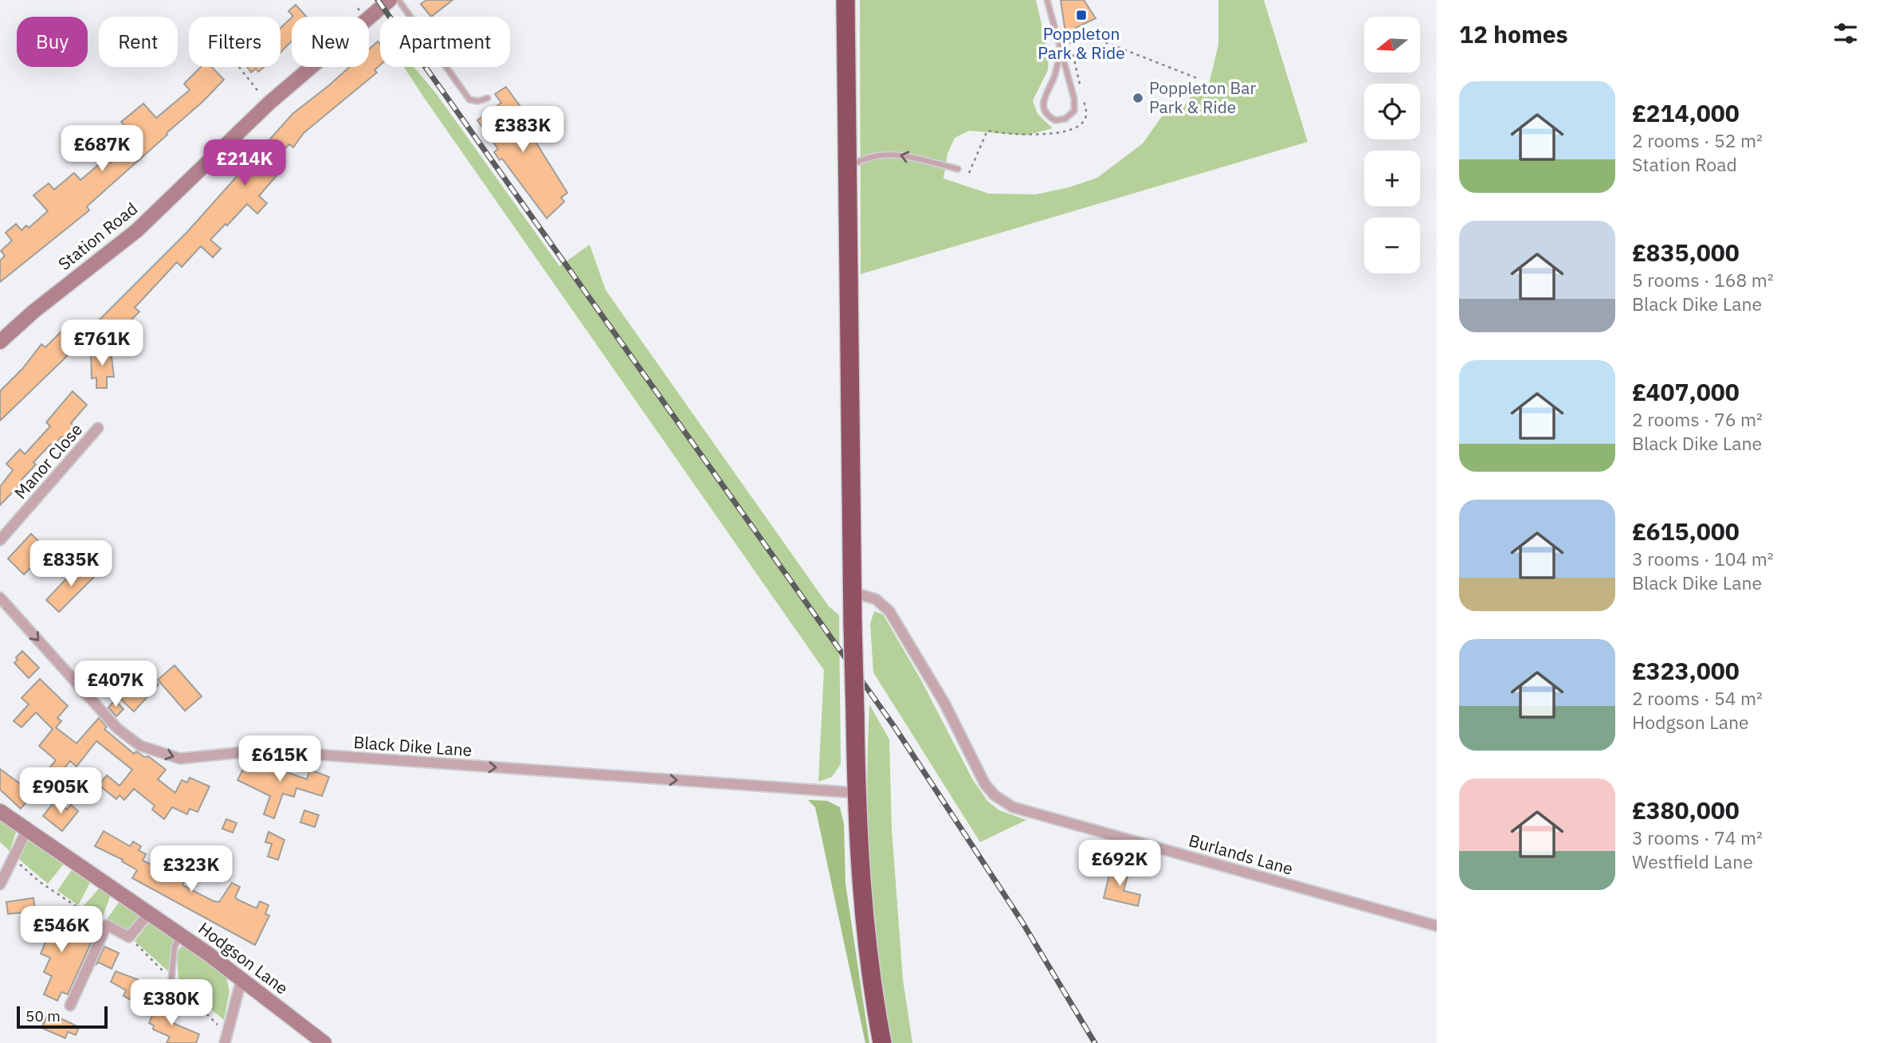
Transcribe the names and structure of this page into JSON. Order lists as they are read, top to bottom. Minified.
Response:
{"streets":{"street":["Station Road","Manor Close","Black Dike Lane","Burlands Lane","Hodgson Lane"]},"one_way":["Black Dike Lane"],"places":{"transit":["Poppleton Park & Ride"],"other":["Poppleton Bar Park & Ride"]},"scale_bar":"50 m","north":"left","page":{"heading":"12 homes","map_buttons":["+","−"],"chip":["Buy","Rent","Filters","New","Apartment"],"list":[{"name":"£214,000","note":"2 rooms · 52 m² · Station Road"},{"name":"£835,000","note":"5 rooms · 168 m² · Black Dike Lane"},{"name":"£407,000","note":"2 rooms · 76 m² · Black Dike Lane"},{"name":"£615,000","note":"3 rooms · 104 m² · Black Dike Lane"},{"name":"£323,000","note":"2 rooms · 54 m² · Hodgson Lane"},{"name":"£380,000","note":"3 rooms · 74 m² · Westfield Lane"}],"price":["£383K","£687K","£214K","£761K","£835K","£407K","£615K","£905K","£692K","£323K","£546K","£380K"],"scale":"50 m"}}
